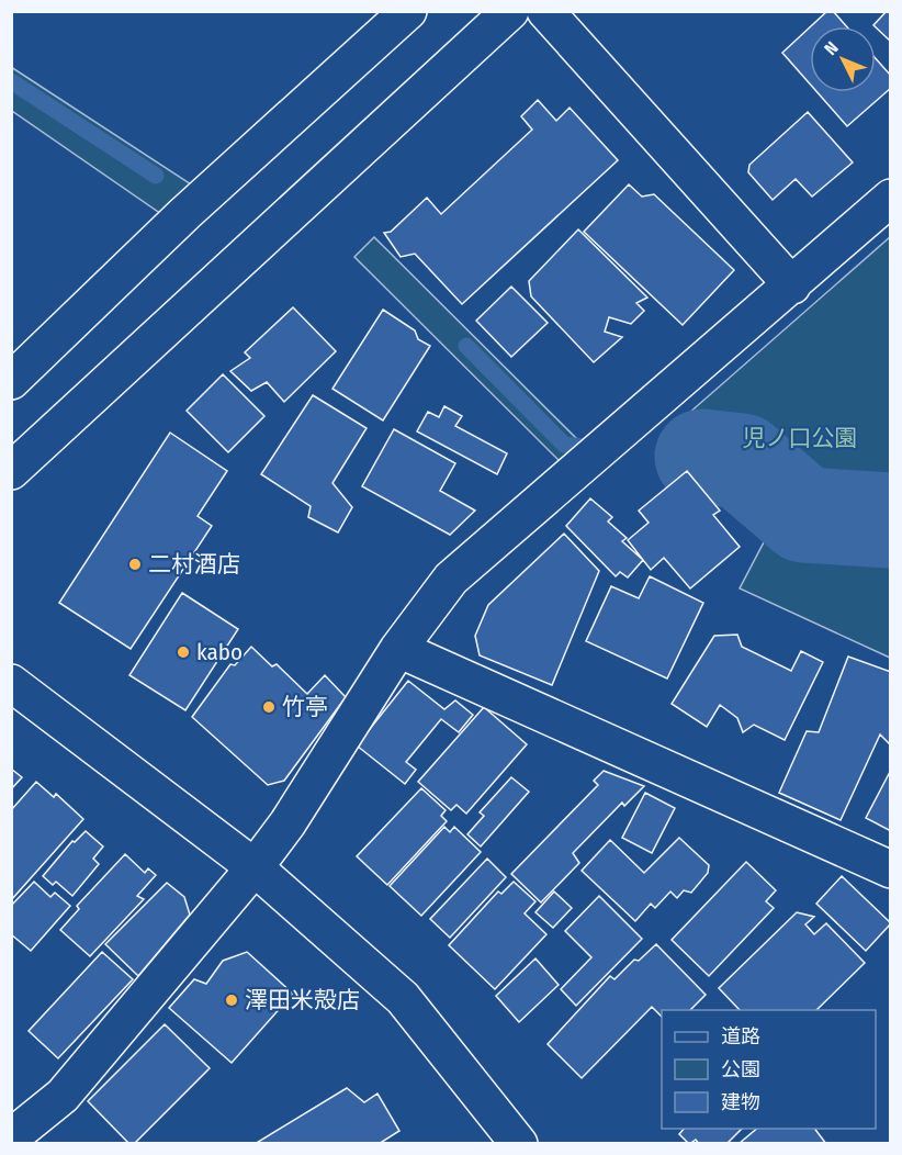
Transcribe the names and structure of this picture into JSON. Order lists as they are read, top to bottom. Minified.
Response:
{"parks":["児ノ口公園"],"places":["二村酒店","kabo","竹亭","澤田米殻店"],"legend":["道路","公園","建物"],"north":"top left"}
